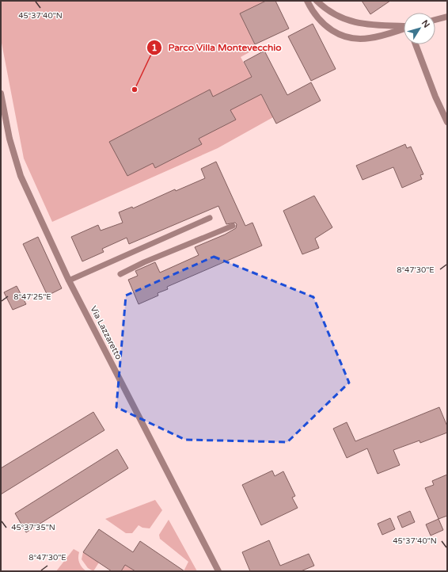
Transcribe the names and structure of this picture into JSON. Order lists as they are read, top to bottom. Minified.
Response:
{"streets":{"street":["Via Lazzaretto"]},"places":["Parco Villa Montevecchio"],"north":"top right","coordinates":["45°37'40\"N","8°47'30\"E","8°47'25\"E","45°37'35\"N"]}
